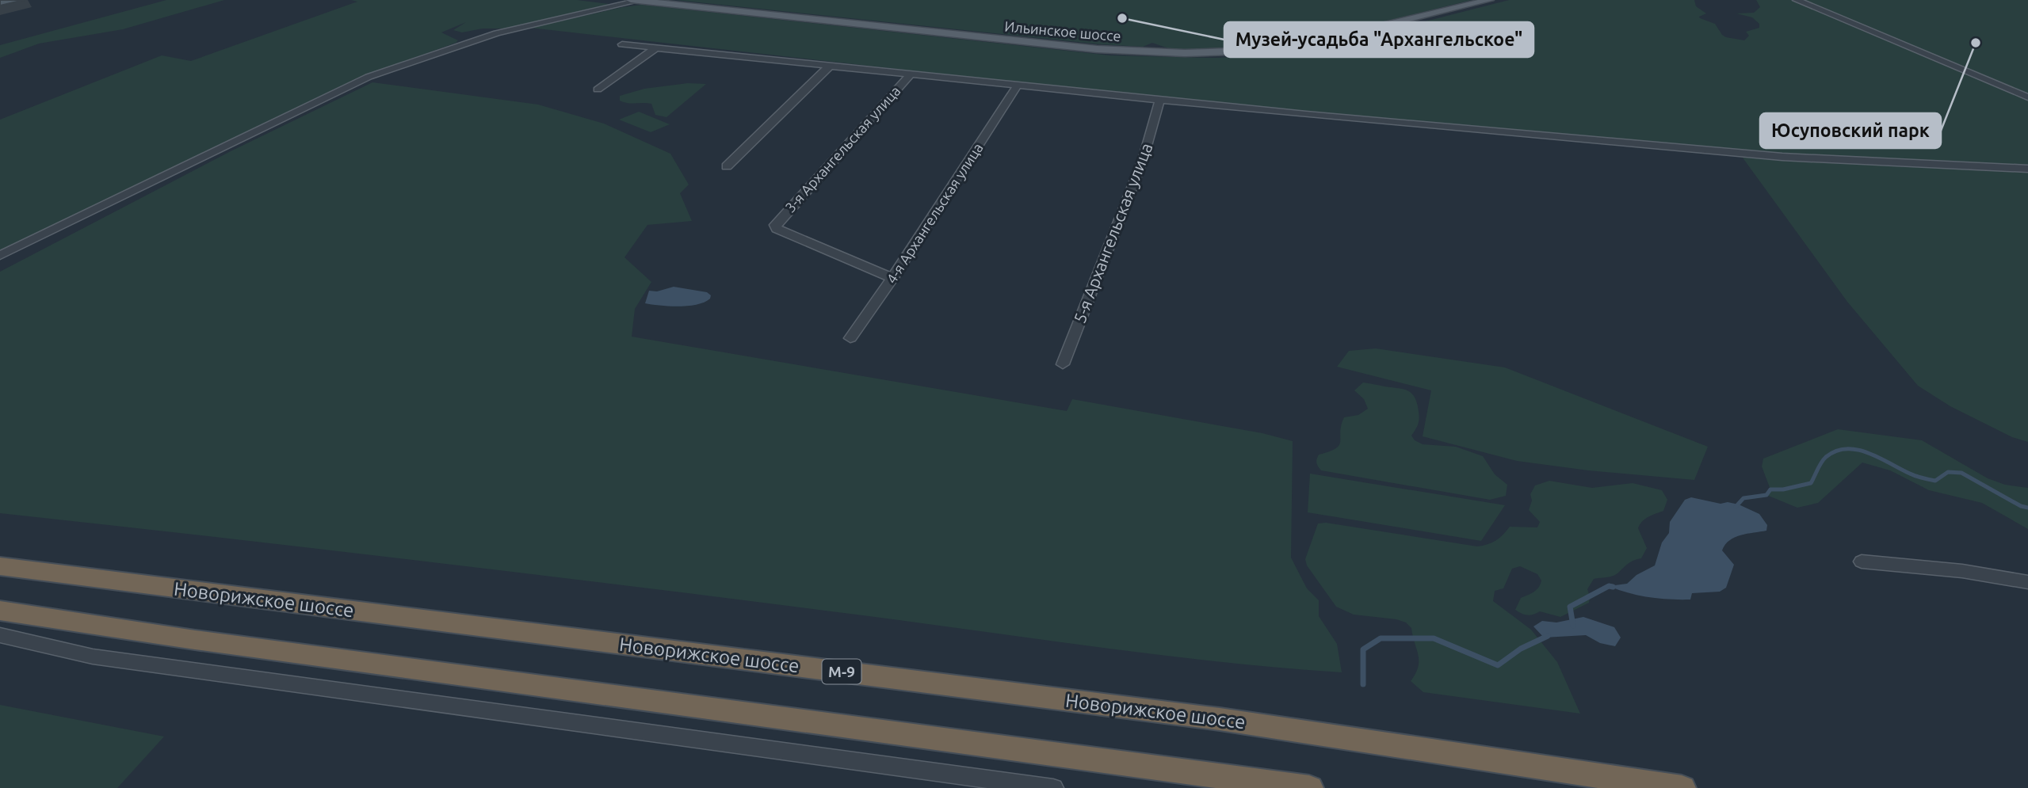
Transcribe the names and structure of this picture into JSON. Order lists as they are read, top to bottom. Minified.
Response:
{"streets":{"highway":["Новорижское шоссе","М-9"],"main road":["Ильинское шоссе"],"street":["3-я Архангельская улица","4-я Архангельская улица","5-я Архангельская улица"]},"crossings":[["3-я Архангельская улица","4-я Архангельская улица"]],"places":["Музей-усадьба \"Архангельское\"","Юсуповский парк"]}
